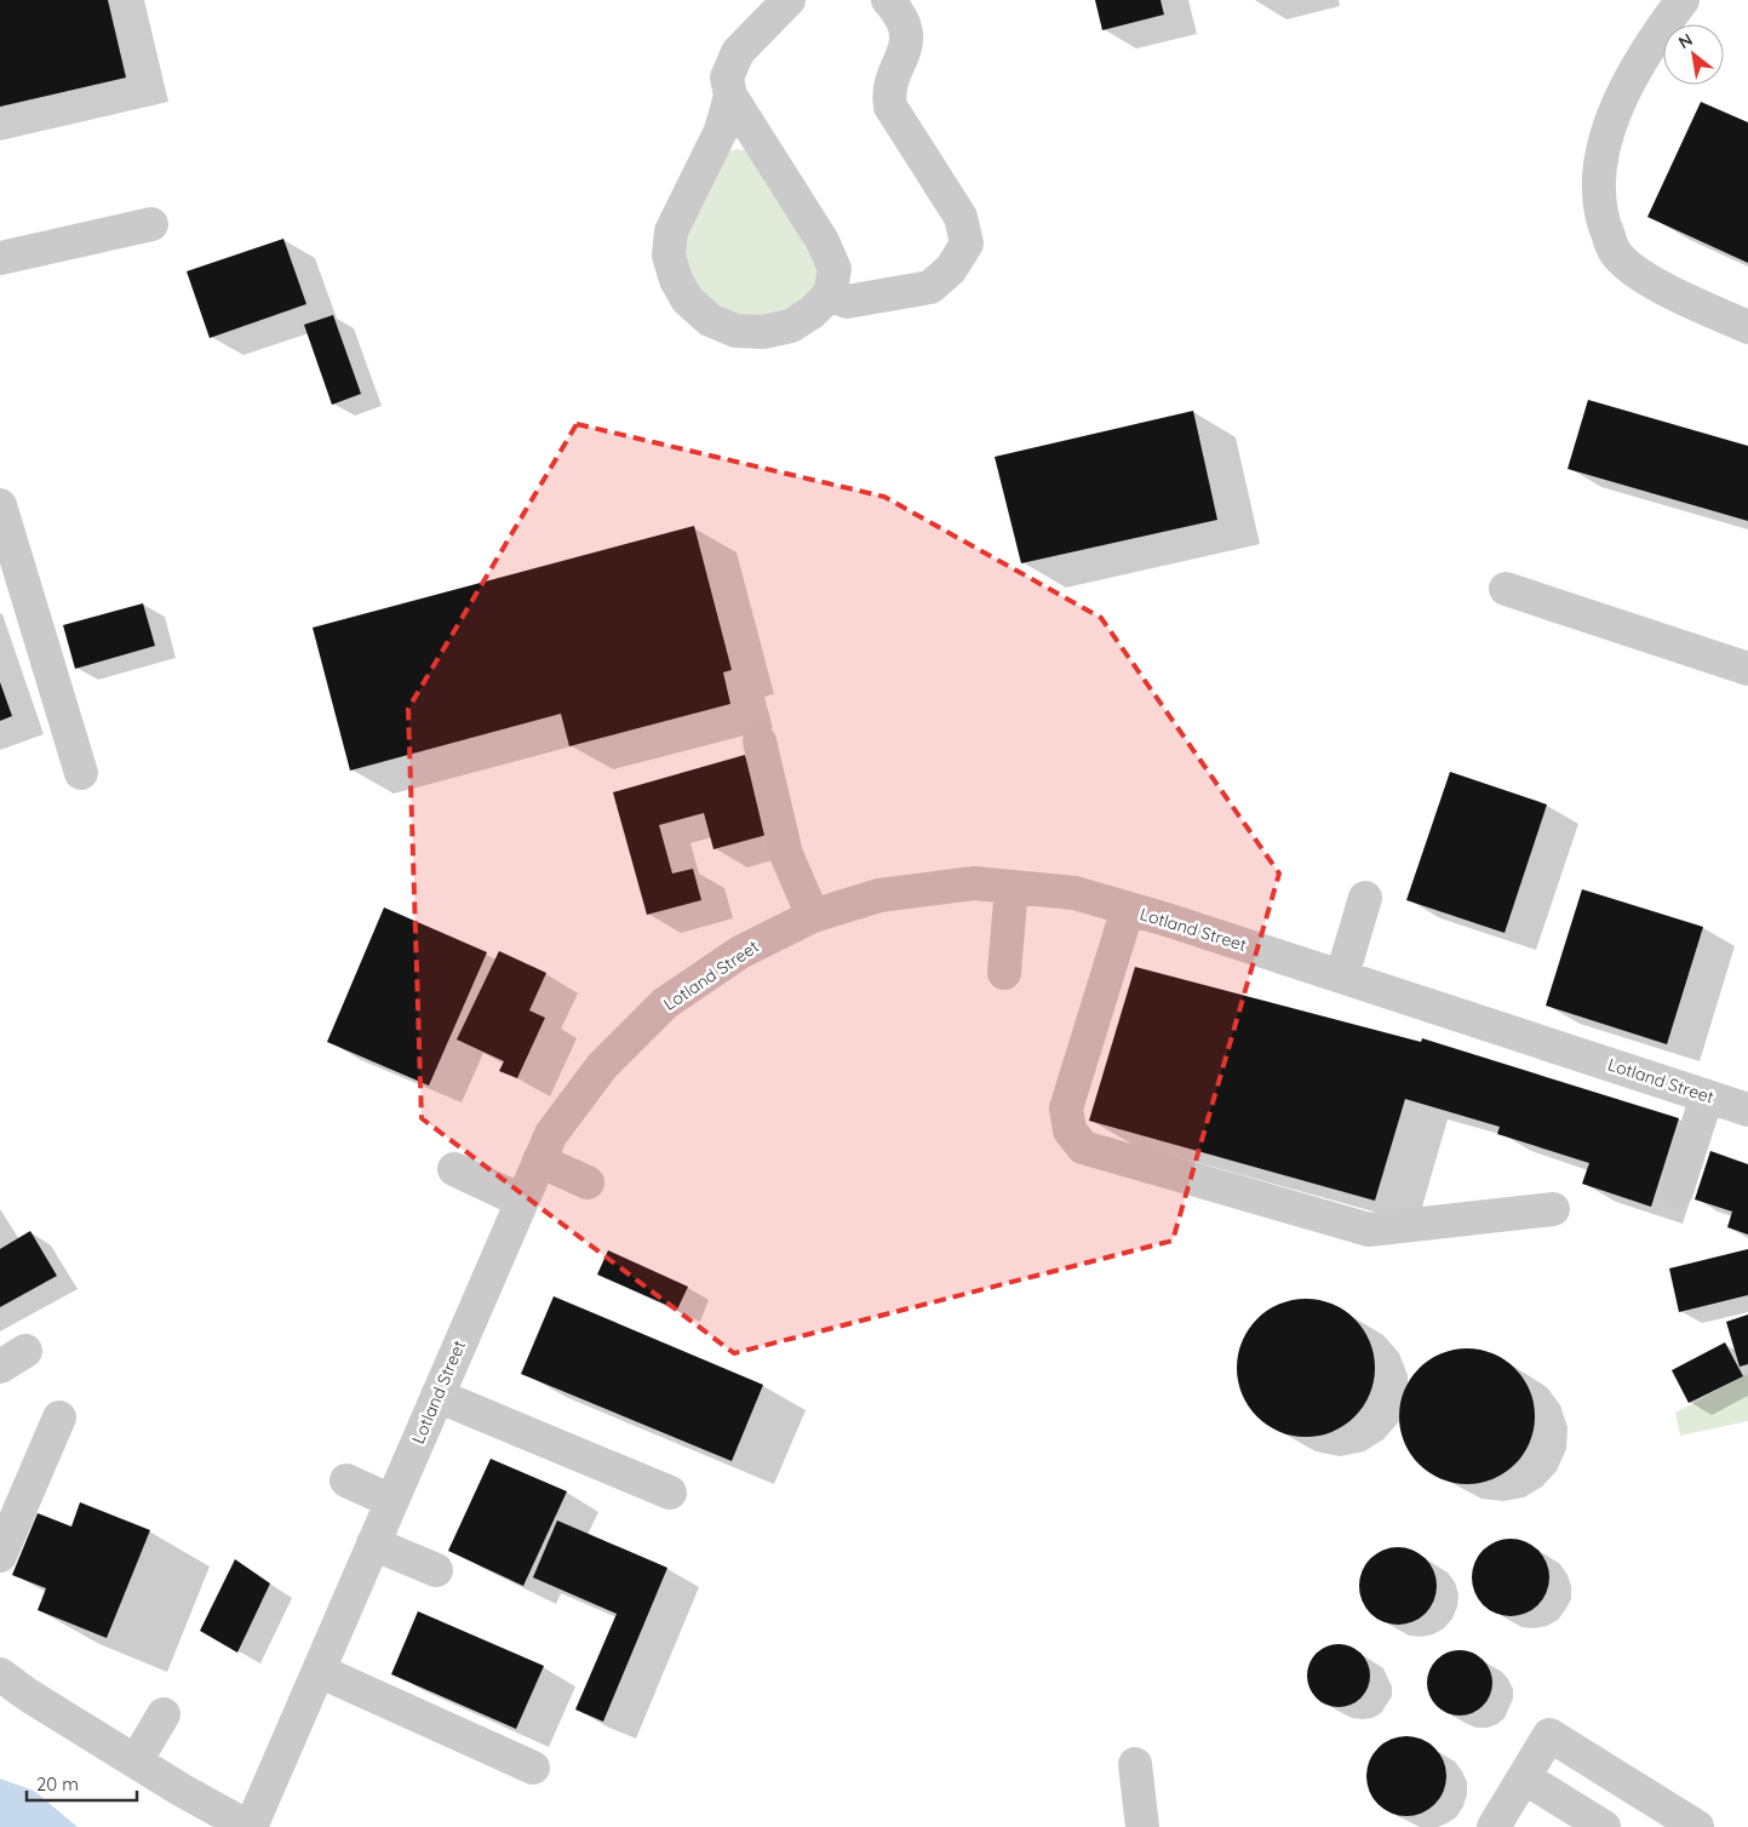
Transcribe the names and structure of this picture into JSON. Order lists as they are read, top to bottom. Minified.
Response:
{"streets":{"street":["Lotland Street"]},"scale_bar":"20 m","north":"top left"}
